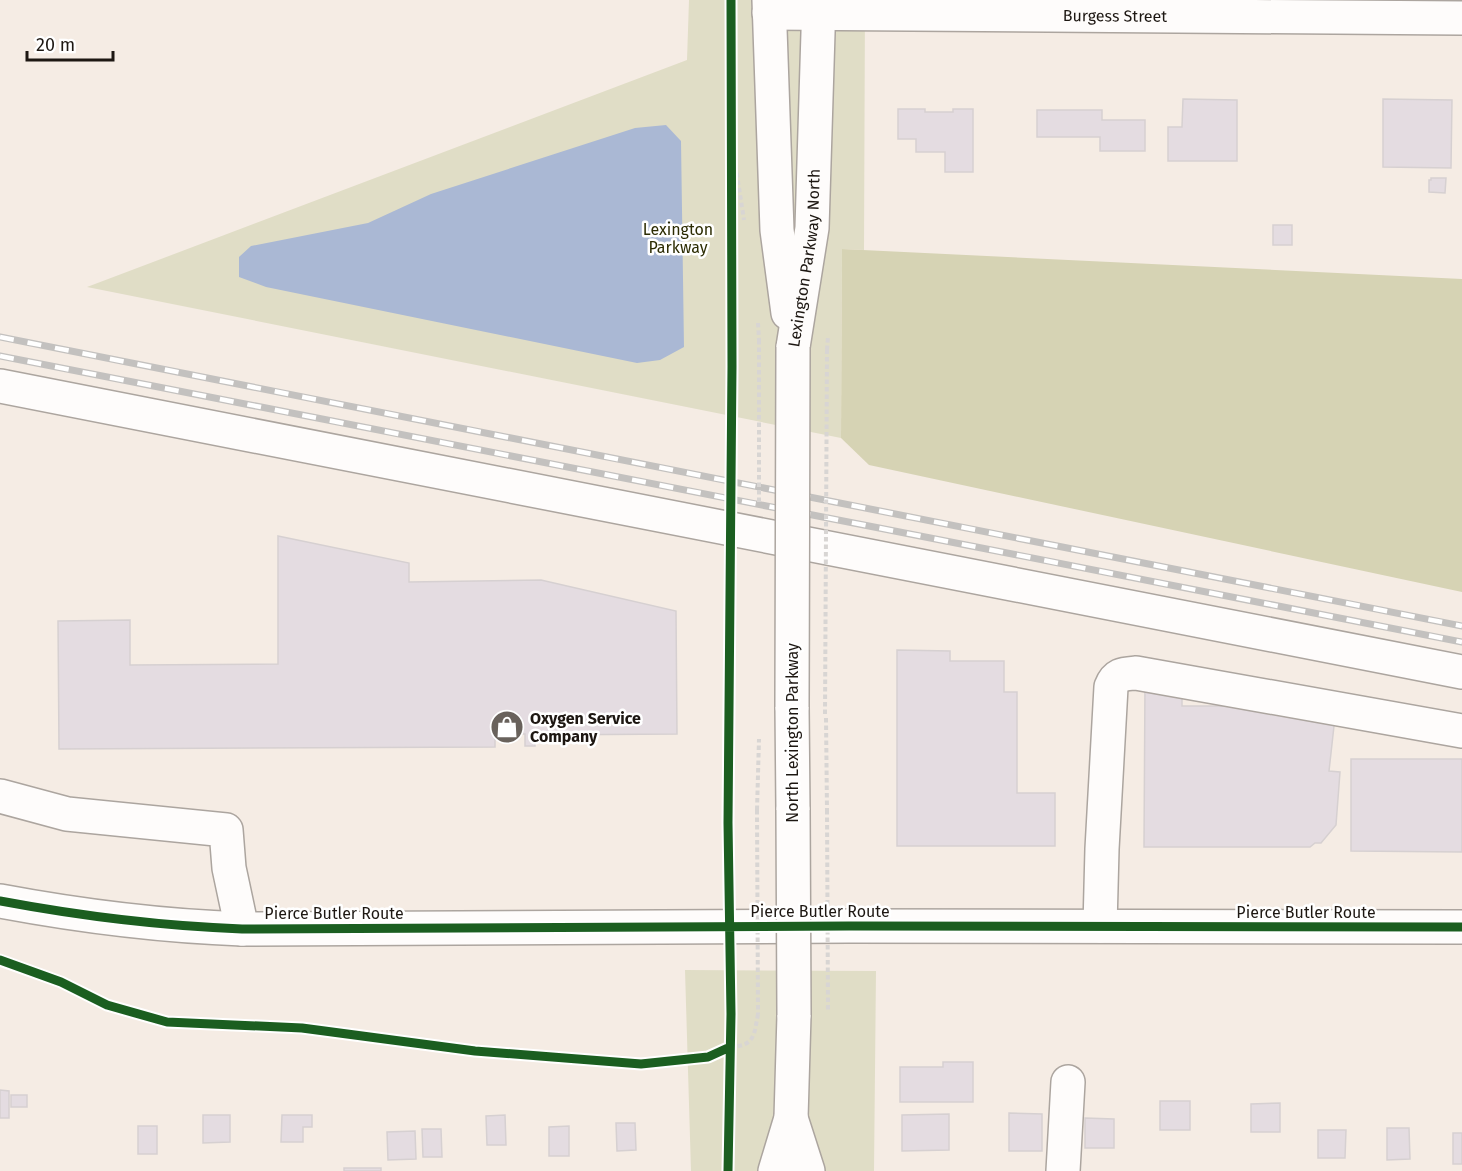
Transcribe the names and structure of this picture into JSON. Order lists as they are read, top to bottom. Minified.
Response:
{"streets":{"main road":["Burgess Street","Lexington Parkway North","North Lexington Parkway","Pierce Butler Route"]},"crossings":[["Burgess Street","Lexington Parkway North"],["Lexington Parkway North","North Lexington Parkway"]],"parks":["Lexington Parkway"],"places":{"shop":["Oxygen Service Company"]},"scale_bar":"20 m"}
